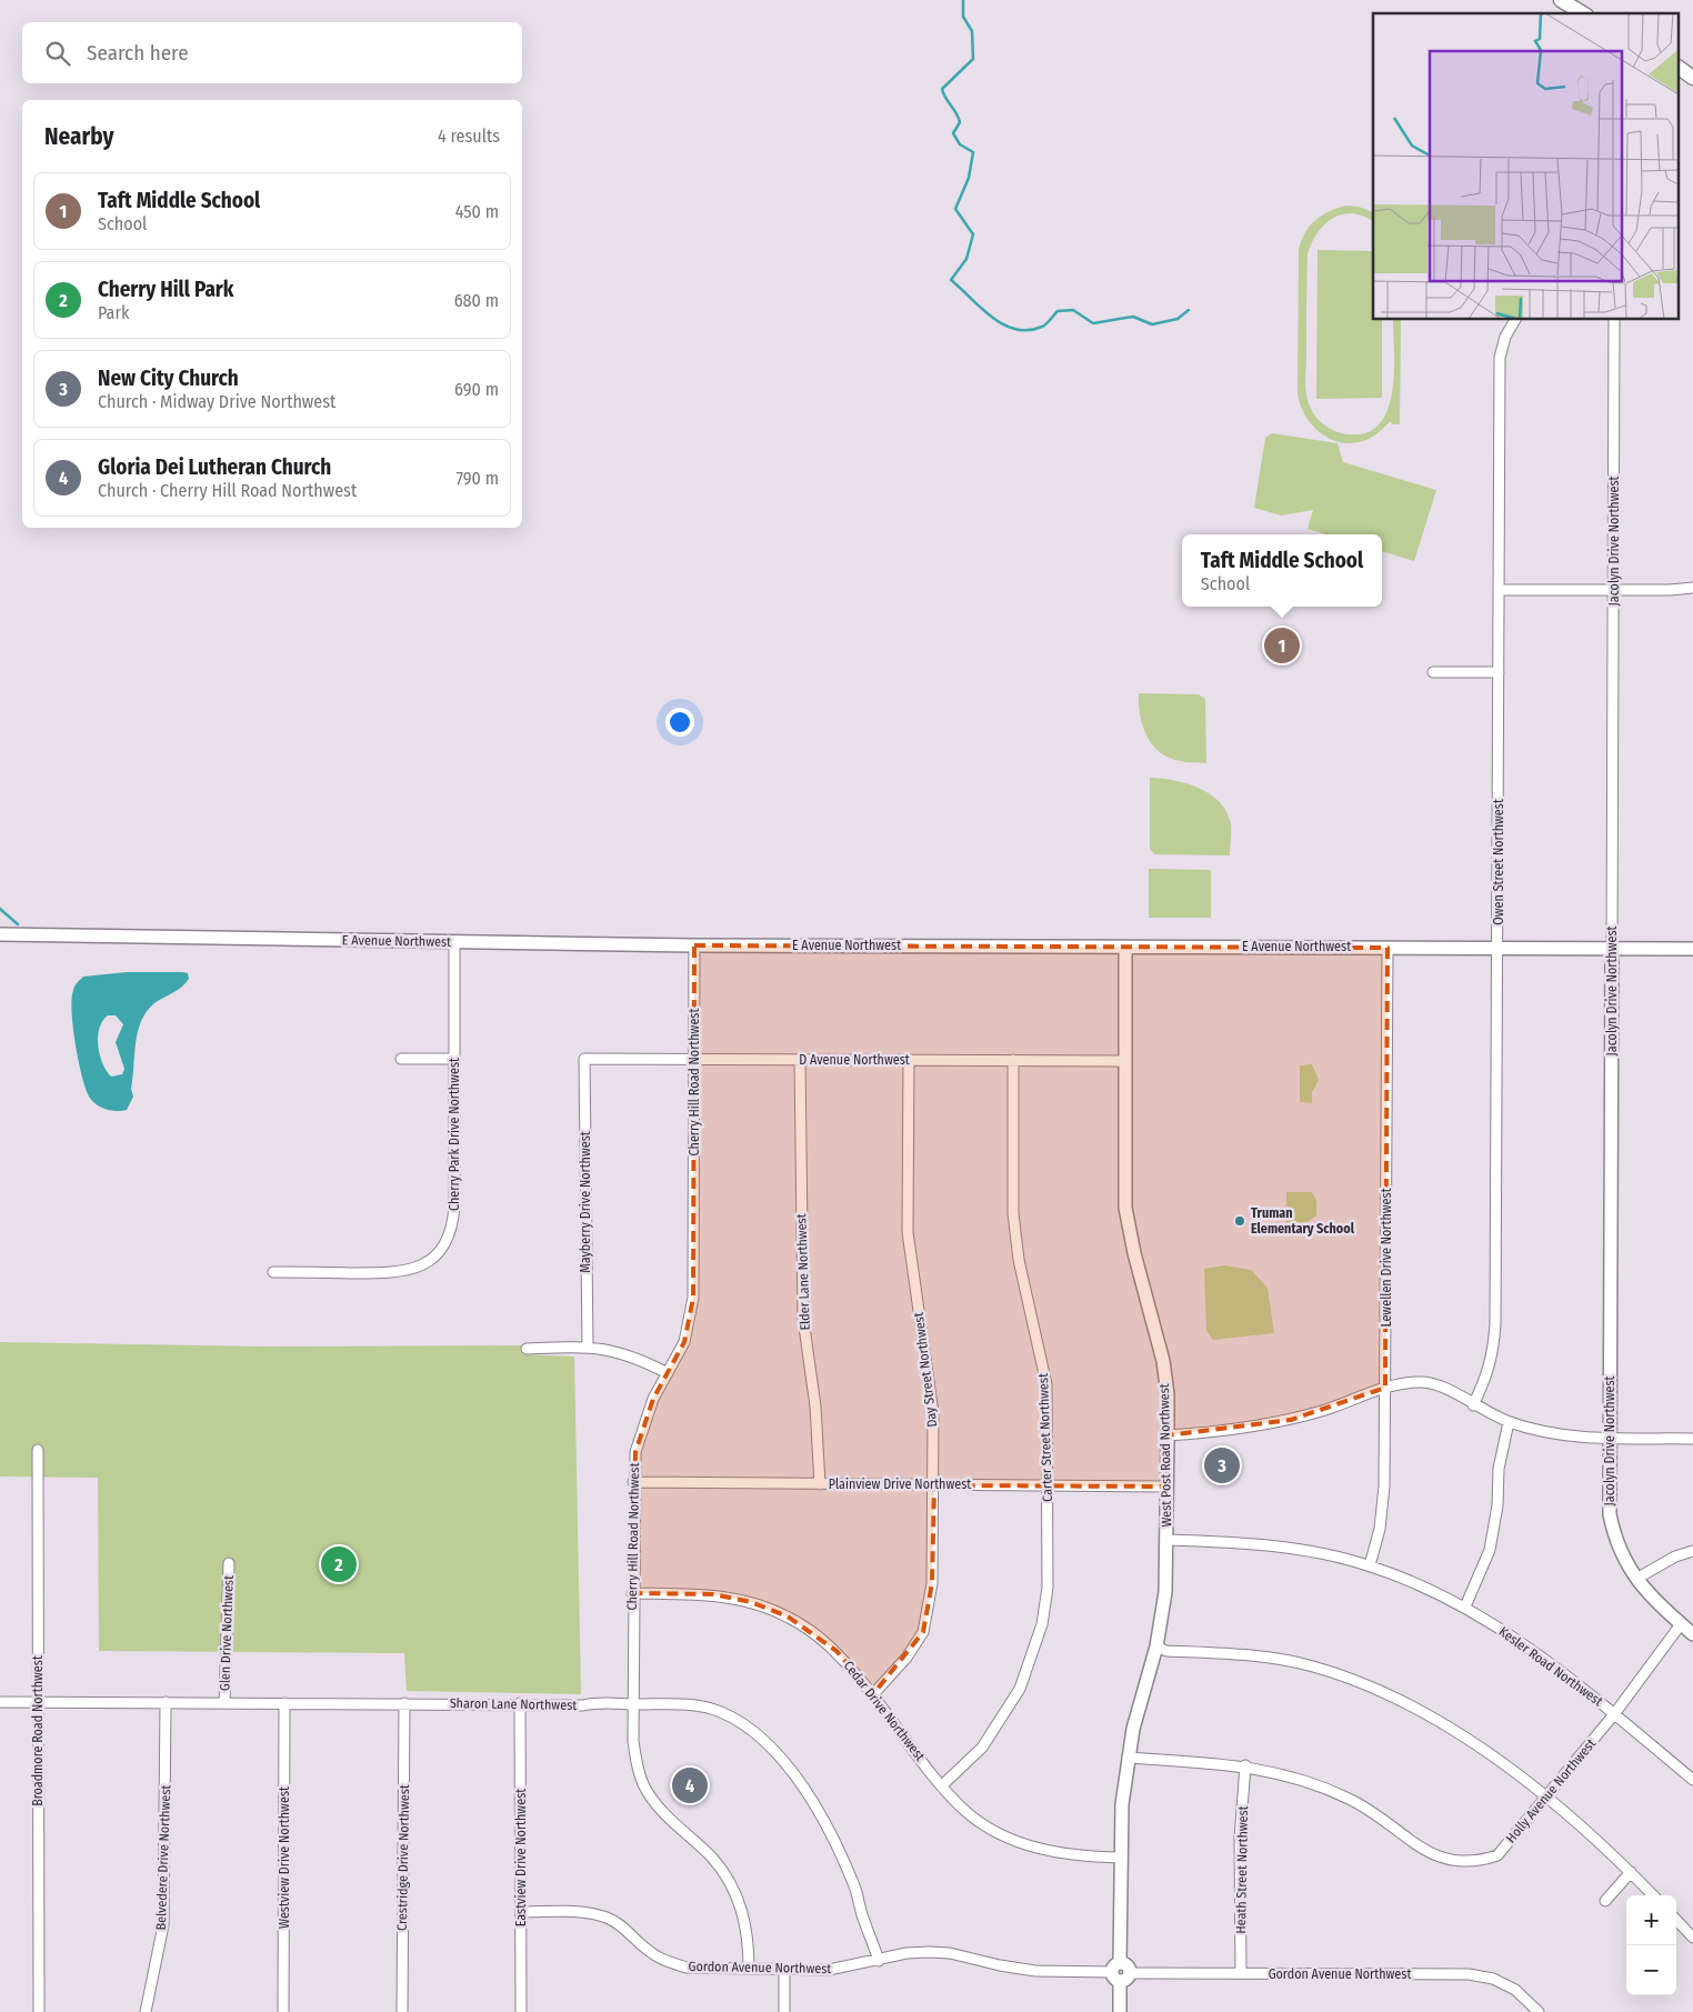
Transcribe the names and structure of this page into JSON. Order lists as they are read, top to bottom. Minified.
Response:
{"streets":{"street":["Jacolyn Drive Northwest","Owen Street Northwest","E Avenue Northwest","D Avenue Northwest","Cherry Hill Road Northwest","Cherry Park Drive Northwest","Mayberry Drive Northwest","Lewellen Drive Northwest","Elder Lane Northwest","Day Street Northwest","Carter Street Northwest","West Post Road Northwest","Plainview Drive Northwest","Glen Drive Northwest","Kesler Road Northwest","Sharon Lane Northwest","Cedar Drive Northwest","Broadmore Road Northwest","Holly Avenue Northwest","Belvedere Drive Northwest","Westview Drive Northwest","Crestridge Drive Northwest","Eastview Drive Northwest","Heath Street Northwest","Gordon Avenue Northwest"]},"crossings":[["Jacolyn Drive Northwest","E Avenue Northwest"],["Jacolyn Drive Northwest","Holly Avenue Northwest"],["Owen Street Northwest","E Avenue Northwest"],["E Avenue Northwest","Cherry Hill Road Northwest"],["E Avenue Northwest","Cherry Park Drive Northwest"],["E Avenue Northwest","Lewellen Drive Northwest"],["E Avenue Northwest","West Post Road Northwest"],["D Avenue Northwest","Cherry Hill Road Northwest"],["D Avenue Northwest","Mayberry Drive Northwest"],["D Avenue Northwest","Elder Lane Northwest"],["D Avenue Northwest","Day Street Northwest"],["D Avenue Northwest","Carter Street Northwest"],["D Avenue Northwest","West Post Road Northwest"],["Cherry Hill Road Northwest","Plainview Drive Northwest"],["Cherry Hill Road Northwest","Sharon Lane Northwest"],["Cherry Hill Road Northwest","Cedar Drive Northwest"],["Cherry Hill Road Northwest","Gordon Avenue Northwest"],["Lewellen Drive Northwest","Kesler Road Northwest"],["Elder Lane Northwest","Plainview Drive Northwest"],["Day Street Northwest","Plainview Drive Northwest"],["Day Street Northwest","Cedar Drive Northwest"],["Carter Street Northwest","Plainview Drive Northwest"],["Carter Street Northwest","Cedar Drive Northwest"],["West Post Road Northwest","Plainview Drive Northwest"],["West Post Road Northwest","Kesler Road Northwest"],["West Post Road Northwest","Cedar Drive Northwest"],["West Post Road Northwest","Holly Avenue Northwest"],["West Post Road Northwest","Gordon Avenue Northwest"],["Glen Drive Northwest","Sharon Lane Northwest"],["Kesler Road Northwest","Holly Avenue Northwest"],["Sharon Lane Northwest","Broadmore Road Northwest"],["Sharon Lane Northwest","Belvedere Drive Northwest"],["Sharon Lane Northwest","Westview Drive Northwest"],["Sharon Lane Northwest","Crestridge Drive Northwest"],["Sharon Lane Northwest","Eastview Drive Northwest"],["Sharon Lane Northwest","Gordon Avenue Northwest"],["Holly Avenue Northwest","Heath Street Northwest"],["Eastview Drive Northwest","Gordon Avenue Northwest"],["Heath Street Northwest","Gordon Avenue Northwest"]],"places":["Truman Elementary School"],"page":{"search":"Search here","heading":["Nearby","4 results"],"list":[{"mark":"1","name":"Taft Middle School","note":"School","value":"450 m"},{"mark":"2","name":"Cherry Hill Park","note":"Park","value":"680 m"},{"mark":"3","name":"New City Church","note":"Church · Midway Drive Northwest","value":"690 m"},{"mark":"4","name":"Gloria Dei Lutheran Church","note":"Church · Cherry Hill Road Northwest","value":"790 m"}],"popup":["Taft Middle School","School"],"pins":["1","3","2","4"],"map_buttons":["+","−"]}}
